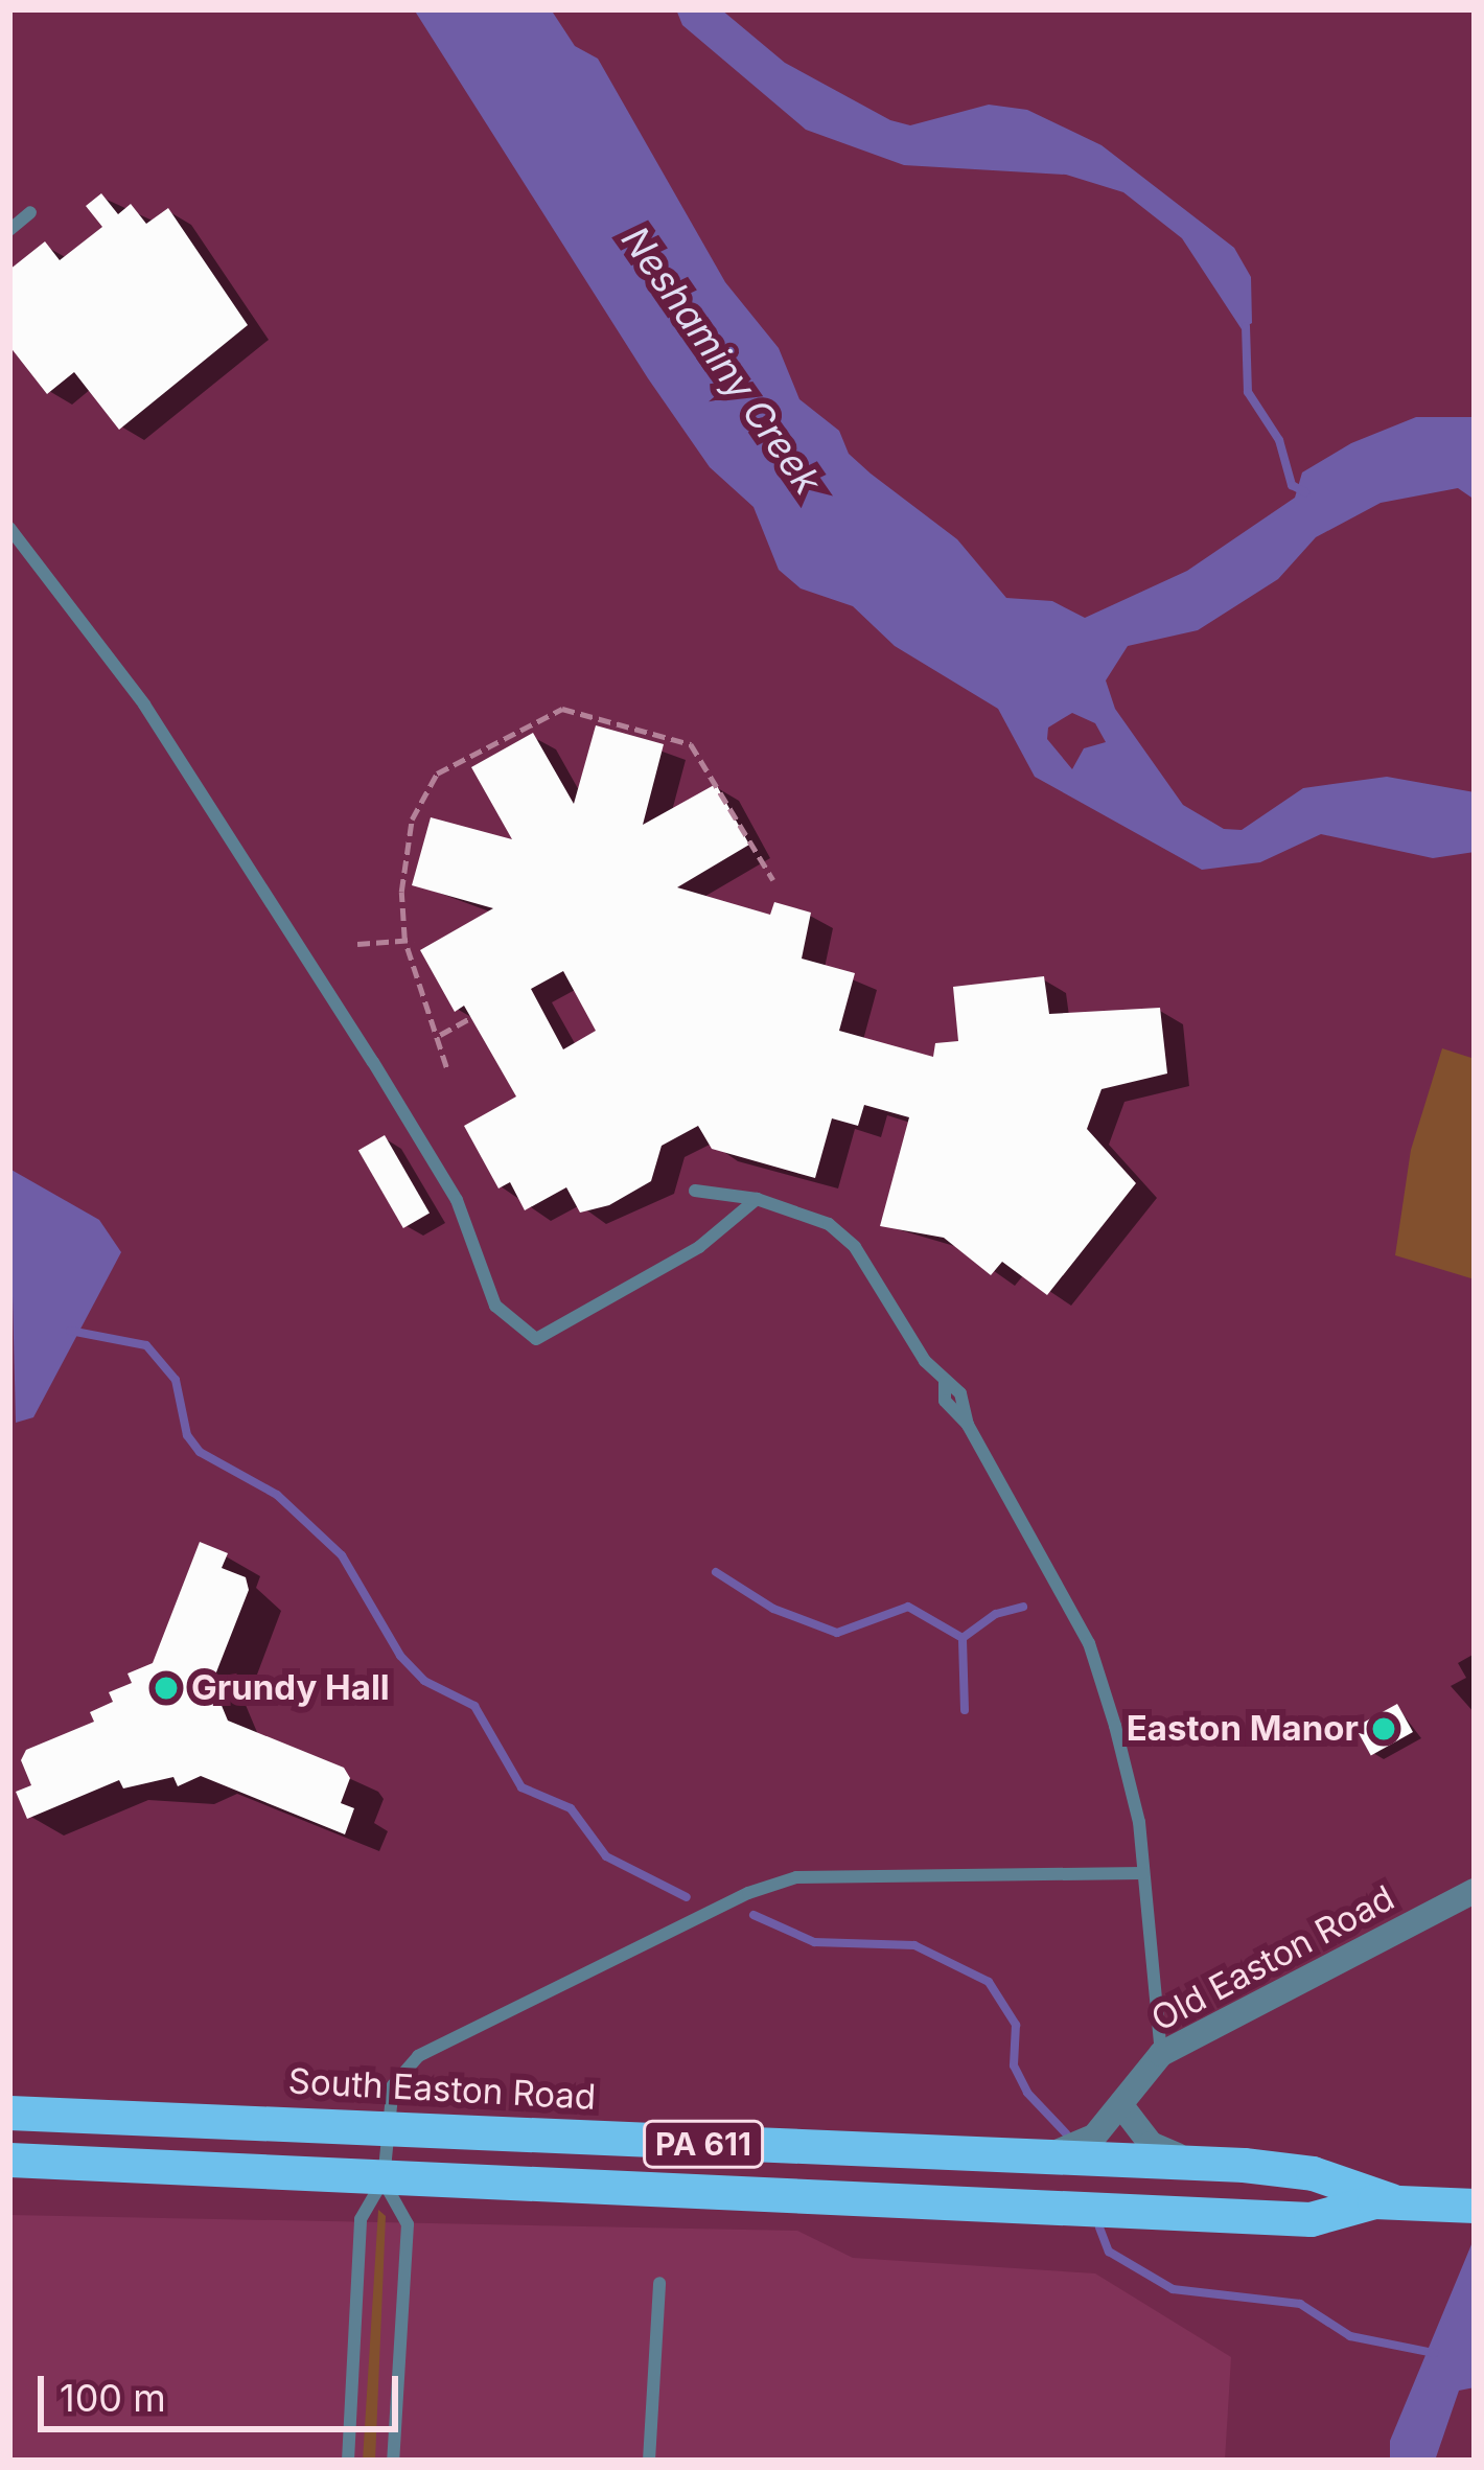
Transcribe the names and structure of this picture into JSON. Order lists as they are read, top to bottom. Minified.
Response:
{"streets":{"highway":["South Easton Road","PA 611"],"street":["Old Easton Road"]},"crossings":[["Old Easton Road","South Easton Road"]],"water":["Neshaminy Creek"],"places":["Grundy Hall","Easton Manor"],"scale_bar":"100 m"}
